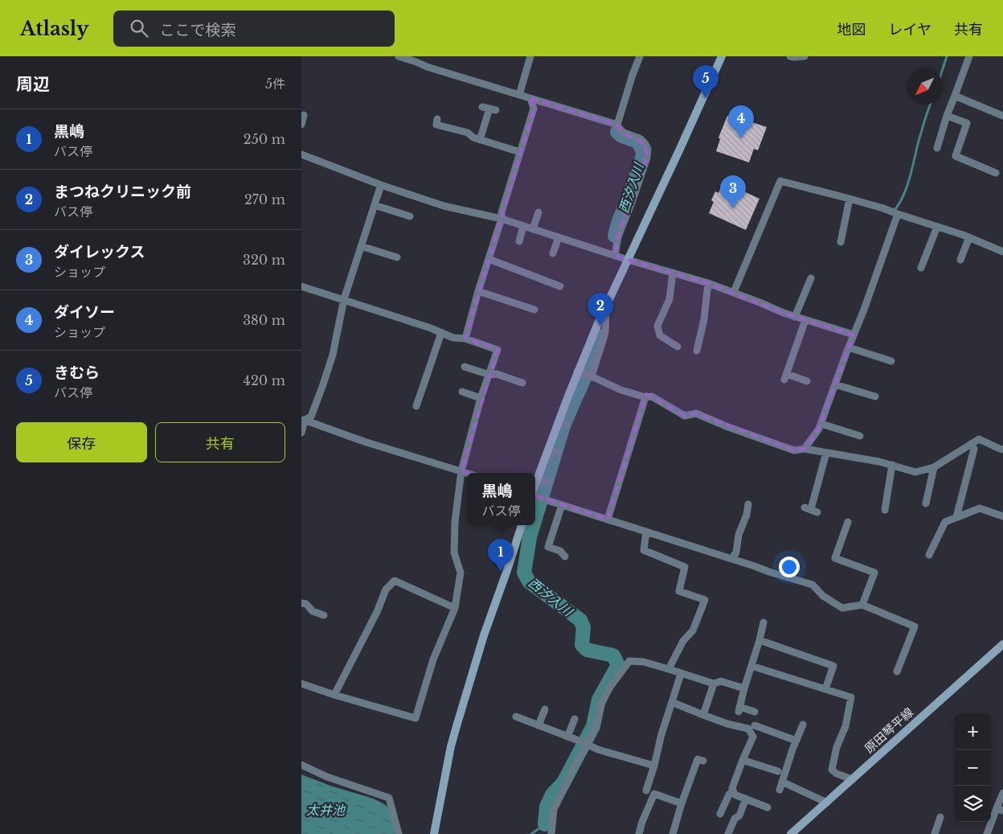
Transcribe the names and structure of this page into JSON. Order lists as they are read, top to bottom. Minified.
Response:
{"streets":{"street":["原田琴平線"]},"water":["西汐入川","太井池"],"north":"bottom left","page":{"header":"Atlasly","search":"ここで検索","nav":["地図","レイヤ","共有"],"heading":["周辺","5件"],"pins":["5","4","3","2","1"],"list":[{"mark":"1","name":"黒嶋","note":"バス停","value":"250 m"},{"mark":"2","name":"まつねクリニック前","note":"バス停","value":"270 m"},{"mark":"3","name":"ダイレックス","note":"ショップ","value":"320 m"},{"mark":"4","name":"ダイソー","note":"ショップ","value":"380 m"},{"mark":"5","name":"きむら","note":"バス停","value":"420 m"}],"buttons":["保存","共有"],"popup":["黒嶋","バス停"],"map_buttons":["+","−"]}}
